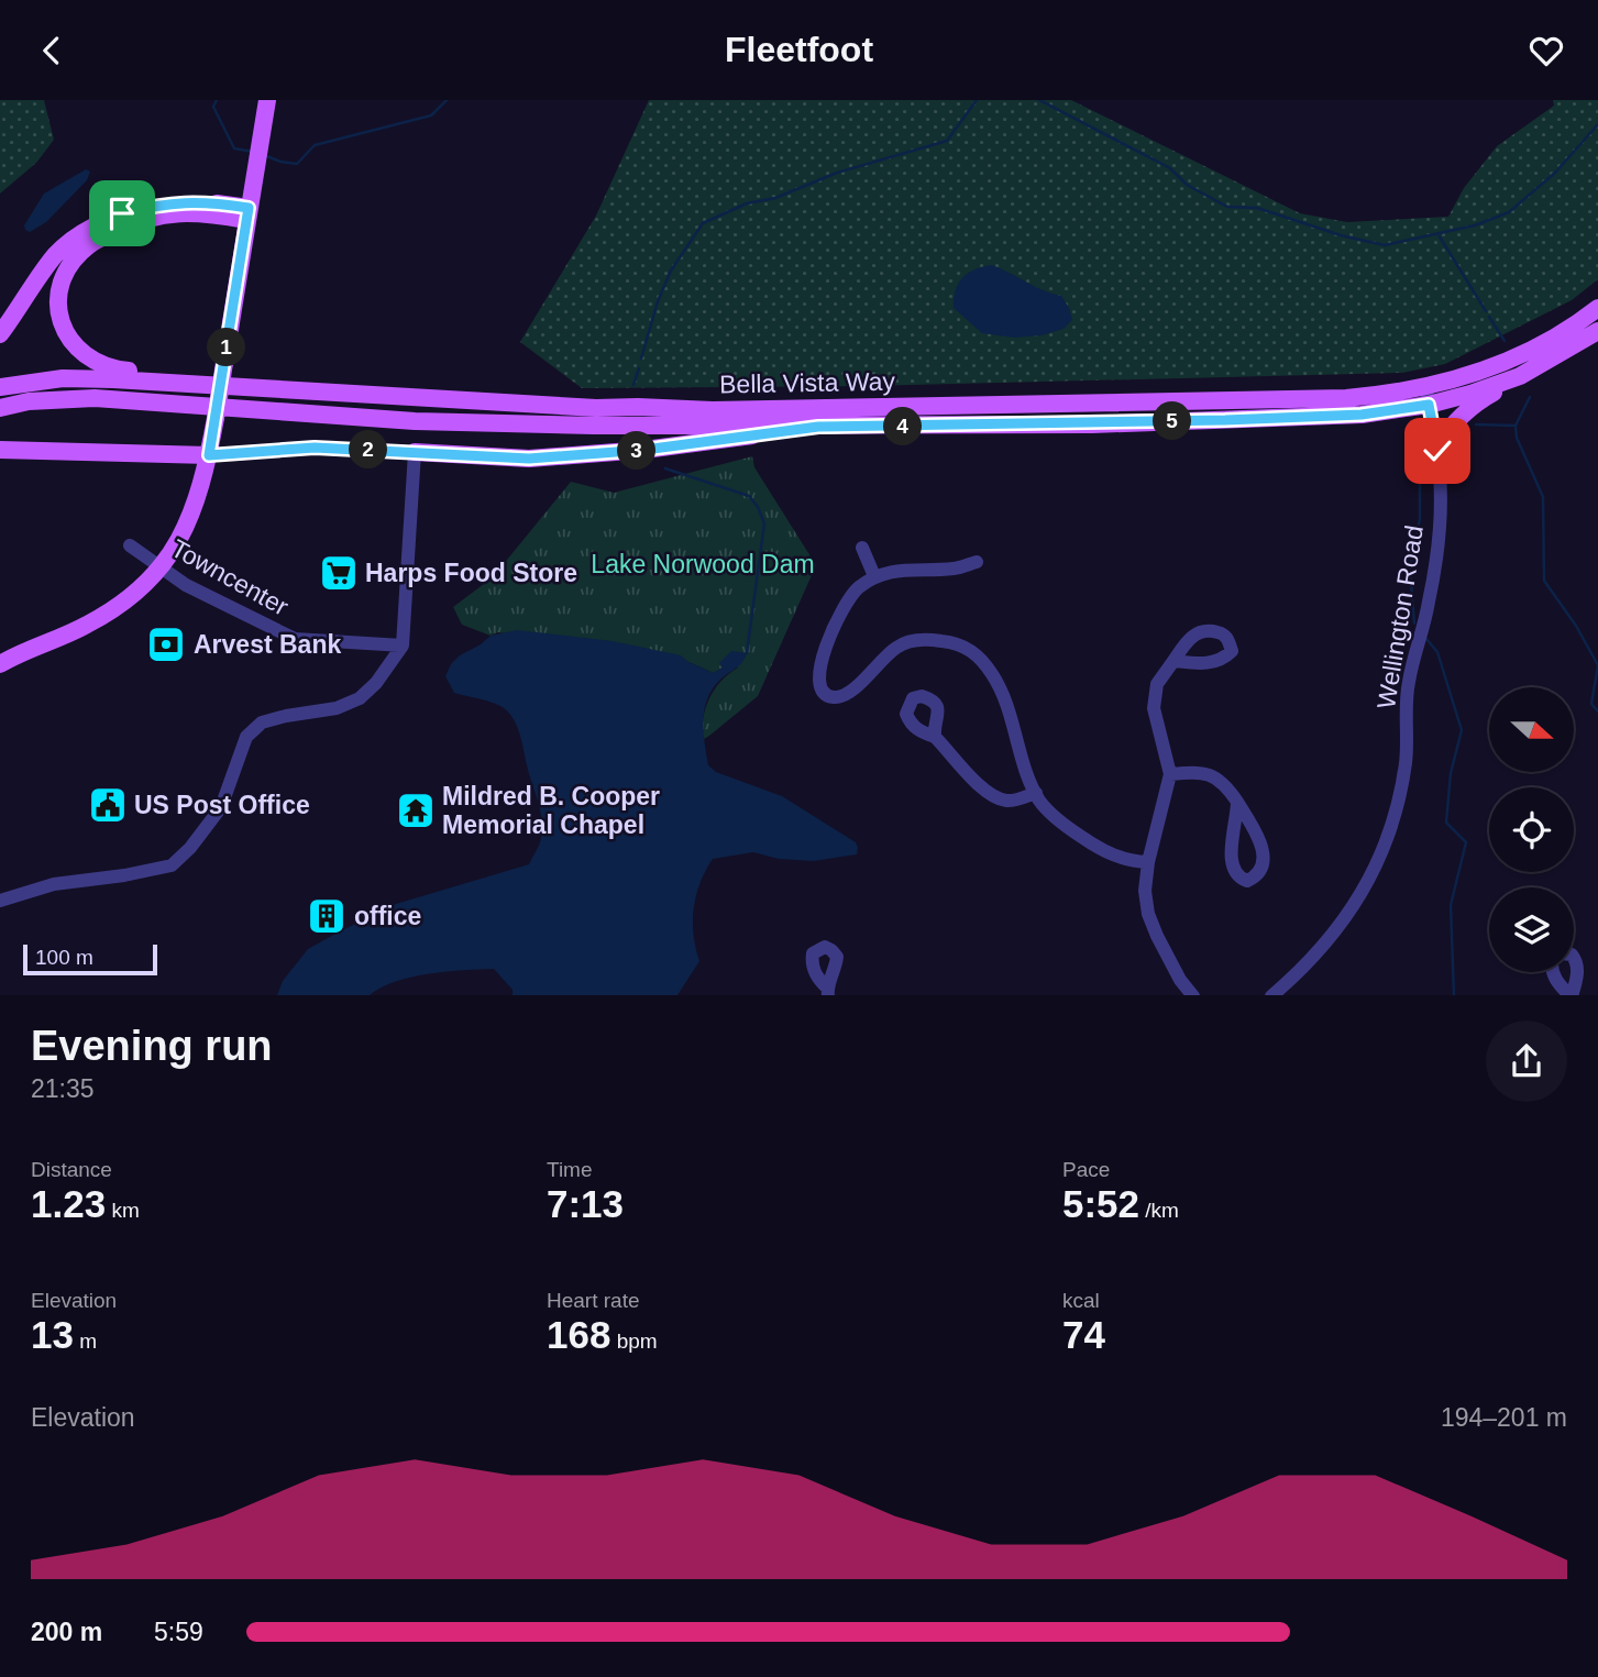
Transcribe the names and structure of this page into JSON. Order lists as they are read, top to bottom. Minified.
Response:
{"streets":{"main road":["Bella Vista Way"],"street":["Towncenter","Wellington Road"]},"crossings":[["Bella Vista Way","Wellington Road"]],"parks":["Lake Norwood Dam"],"places":{"supermarket":["Harps Food Store"],"bank":["Arvest Bank"],"public building":["US Post Office"],"temple":["Mildred B. Cooper Memorial Chapel"],"building":["office"]},"scale_bar":"100 m","north":"right","page":{"header":"Fleetfoot","pins":["1","5","4","2","3"],"scale":"100 m","heading":["Evening run","21:35"],"stats":[["Distance","1.23 km"],["Time","7:13"],["Pace","5:52 /km"],["Elevation","13 m"],["Heart rate","168 bpm"],["kcal","74"]],"chart":["Elevation","194–201 m"],"list":[{"name":"200 m","note":"5:59"}]}}
